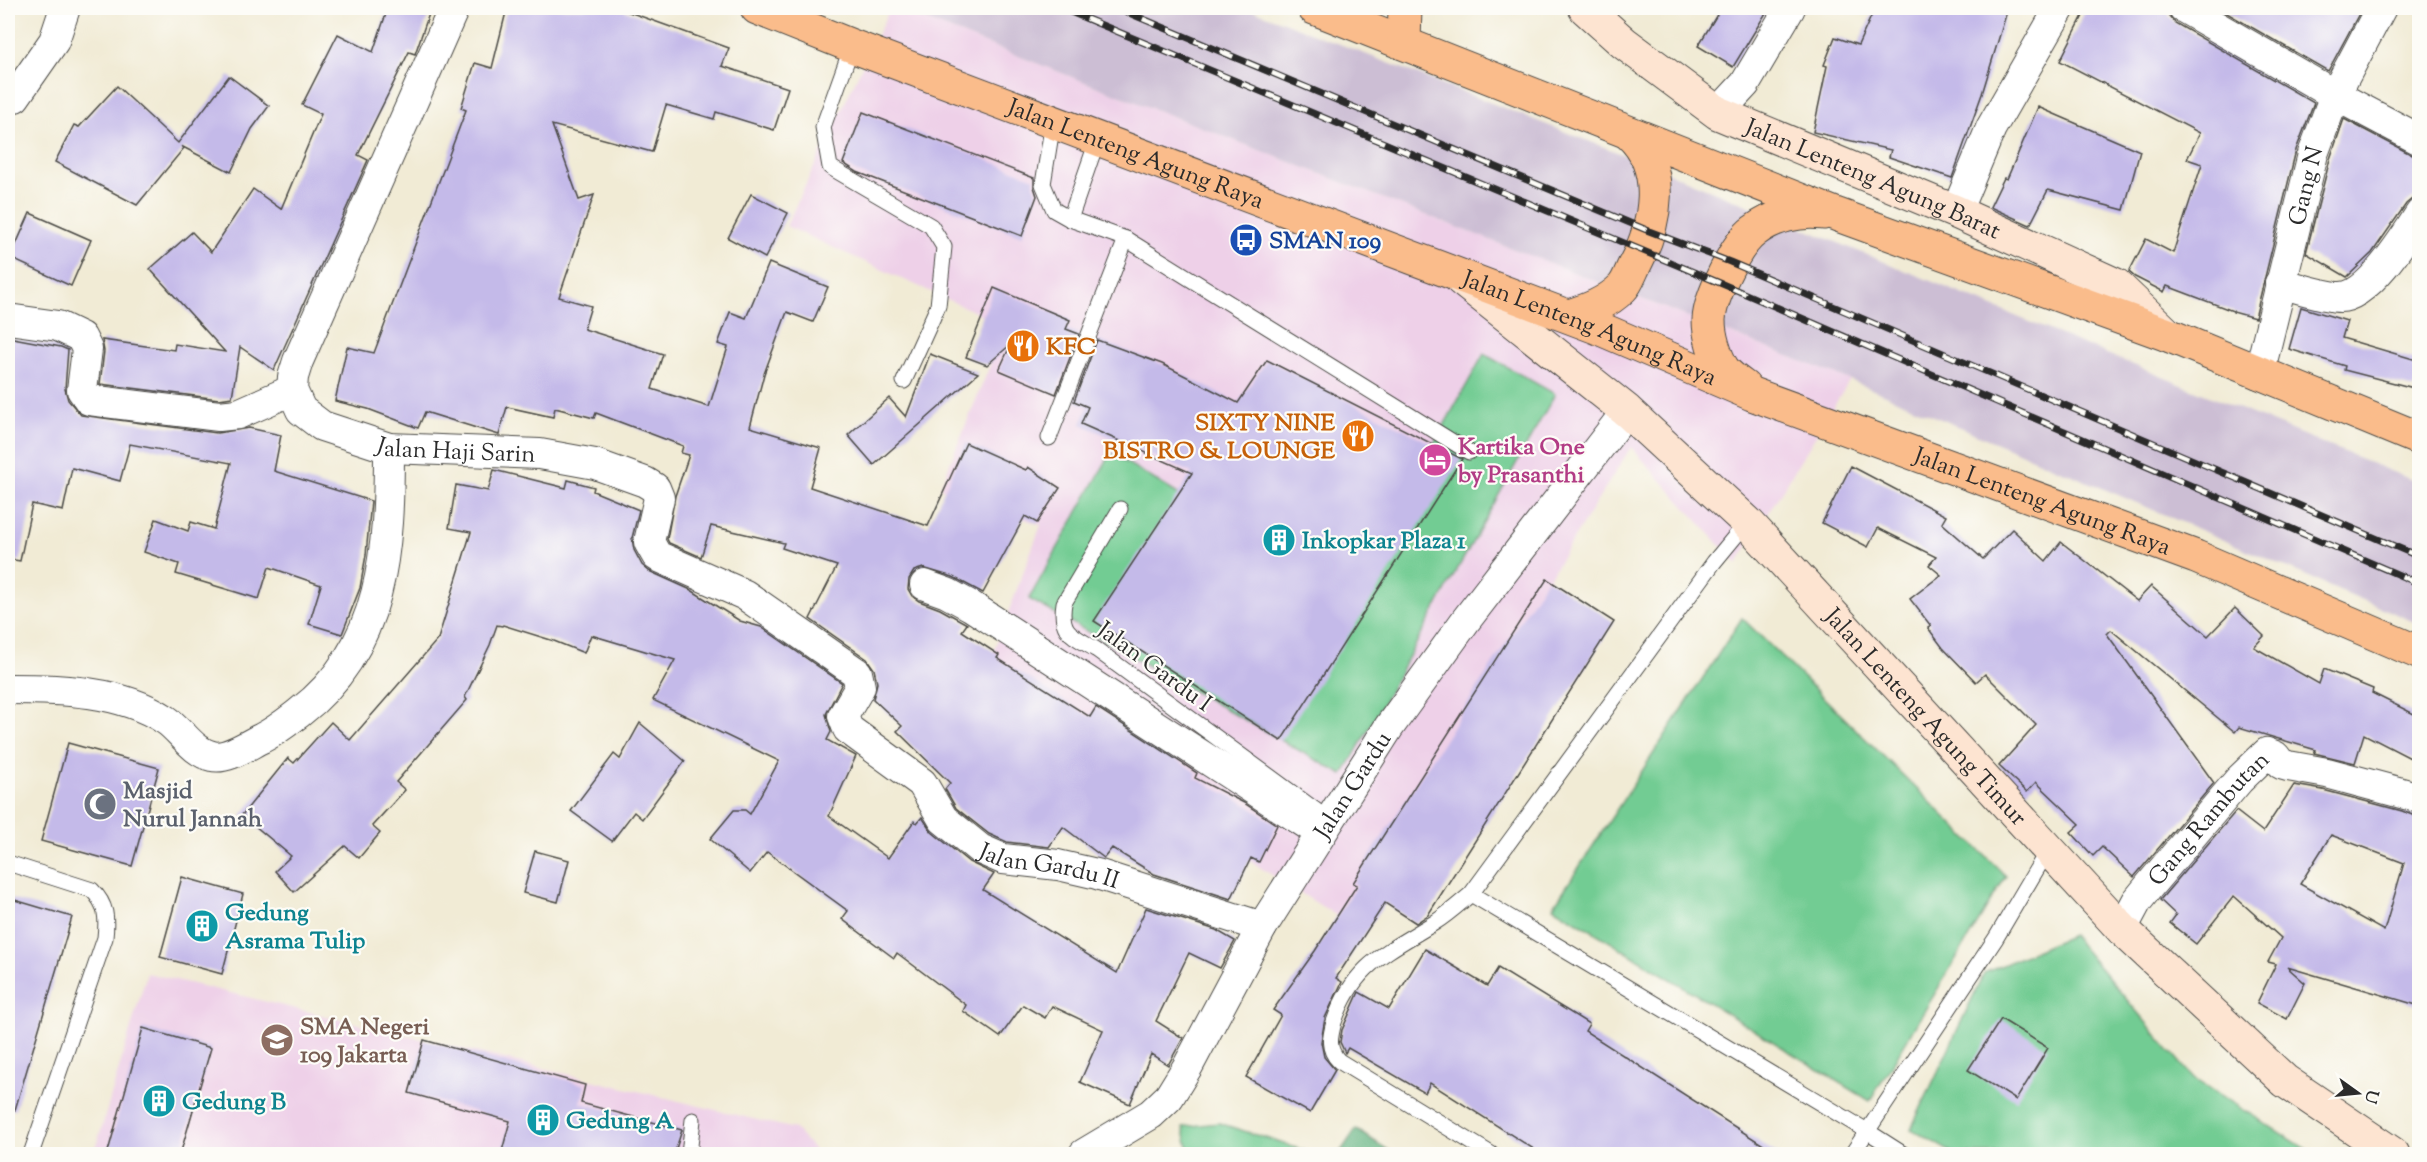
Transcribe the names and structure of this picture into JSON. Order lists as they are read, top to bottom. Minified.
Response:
{"streets":{"main road":["Jalan Lenteng Agung Raya","Jalan Lenteng Agung Barat","Jalan Lenteng Agung Timur"],"street":["Gang N","Jalan Haji Sarin","Jalan Gardu","Gang Rambutan","Jalan Gardu II"],"lane":["Jalan Gardu I"]},"crossings":[["Jalan Lenteng Agung Raya","Jalan Lenteng Agung Timur"],["Jalan Haji Sarin","Jalan Gardu II"],["Jalan Gardu I","Jalan Gardu"],["Jalan Lenteng Agung Timur","Jalan Gardu"],["Jalan Lenteng Agung Timur","Gang Rambutan"],["Jalan Gardu","Jalan Gardu II"]],"places":{"bus stop":["SMAN 109"],"restaurant":["KFC","SIXTY NINE BISTRO & LOUNGE"],"hotel":["Kartika One by Prasanthi"],"building":["Inkopkar Plaza 1","Gedung Asrama Tulip","Gedung B","Gedung A"],"mosque":["Masjid Nurul Jannah"],"school or university":["SMA Negeri 109 Jakarta"]},"north":"right"}
